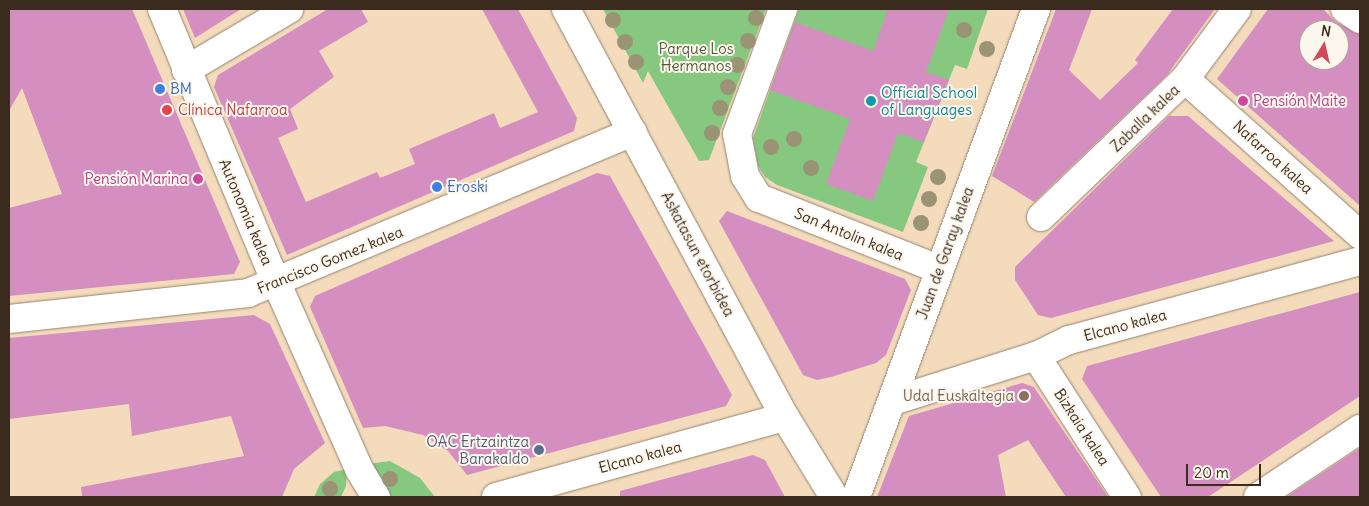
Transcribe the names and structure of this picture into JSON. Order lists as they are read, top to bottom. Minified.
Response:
{"streets":{"street":["Zaballa kalea","Nafarroa kalea","Autonomia kalea","San Antolin kalea","Juan de Garay kalea","Askatasun etorbidea","Francisco Gomez kalea","Elcano kalea","Bizkaia kalea"]},"crossings":[["Zaballa kalea","Nafarroa kalea"],["Autonomia kalea","Francisco Gomez kalea"],["San Antolin kalea","Juan de Garay kalea"],["Juan de Garay kalea","Elcano kalea"],["Askatasun etorbidea","Francisco Gomez kalea"],["Askatasun etorbidea","Elcano kalea"],["Elcano kalea","Bizkaia kalea"]],"parks":["Parque Los Hermanos"],"places":["BM","Official School of Languages","Pensión Maite","Clínica Nafarroa","Pensión Marina","Eroski","Udal Euskaltegia","OAC Ertzaintza Barakaldo"],"scale_bar":"20 m","north":"top"}
